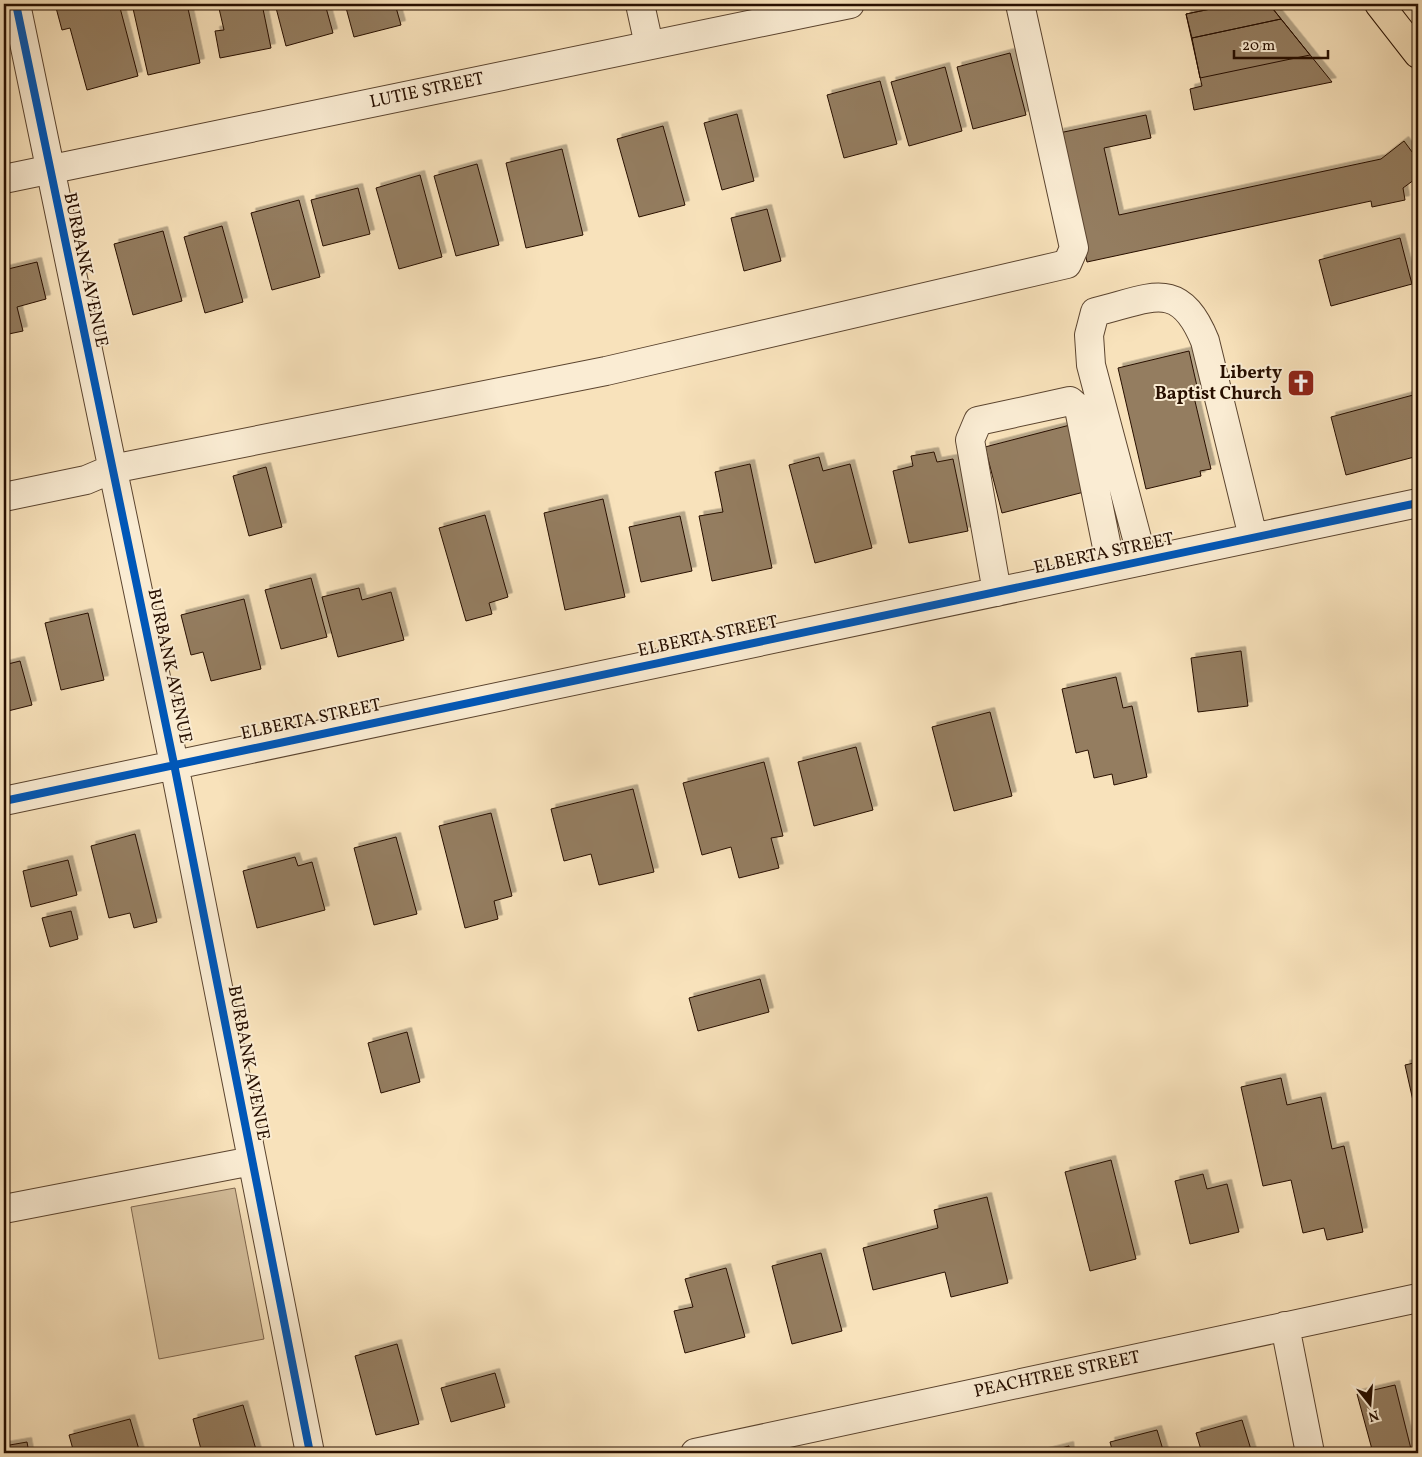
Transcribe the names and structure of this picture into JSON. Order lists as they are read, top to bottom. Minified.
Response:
{"streets":{"street":["LUTIE STREET","BURBANK AVENUE","ELBERTA STREET","PEACHTREE STREET"]},"crossings":[["LUTIE STREET","BURBANK AVENUE"],["BURBANK AVENUE","ELBERTA STREET"]],"places":{"church":["Liberty Baptist Church"]},"scale_bar":"20 m","north":"bottom"}
